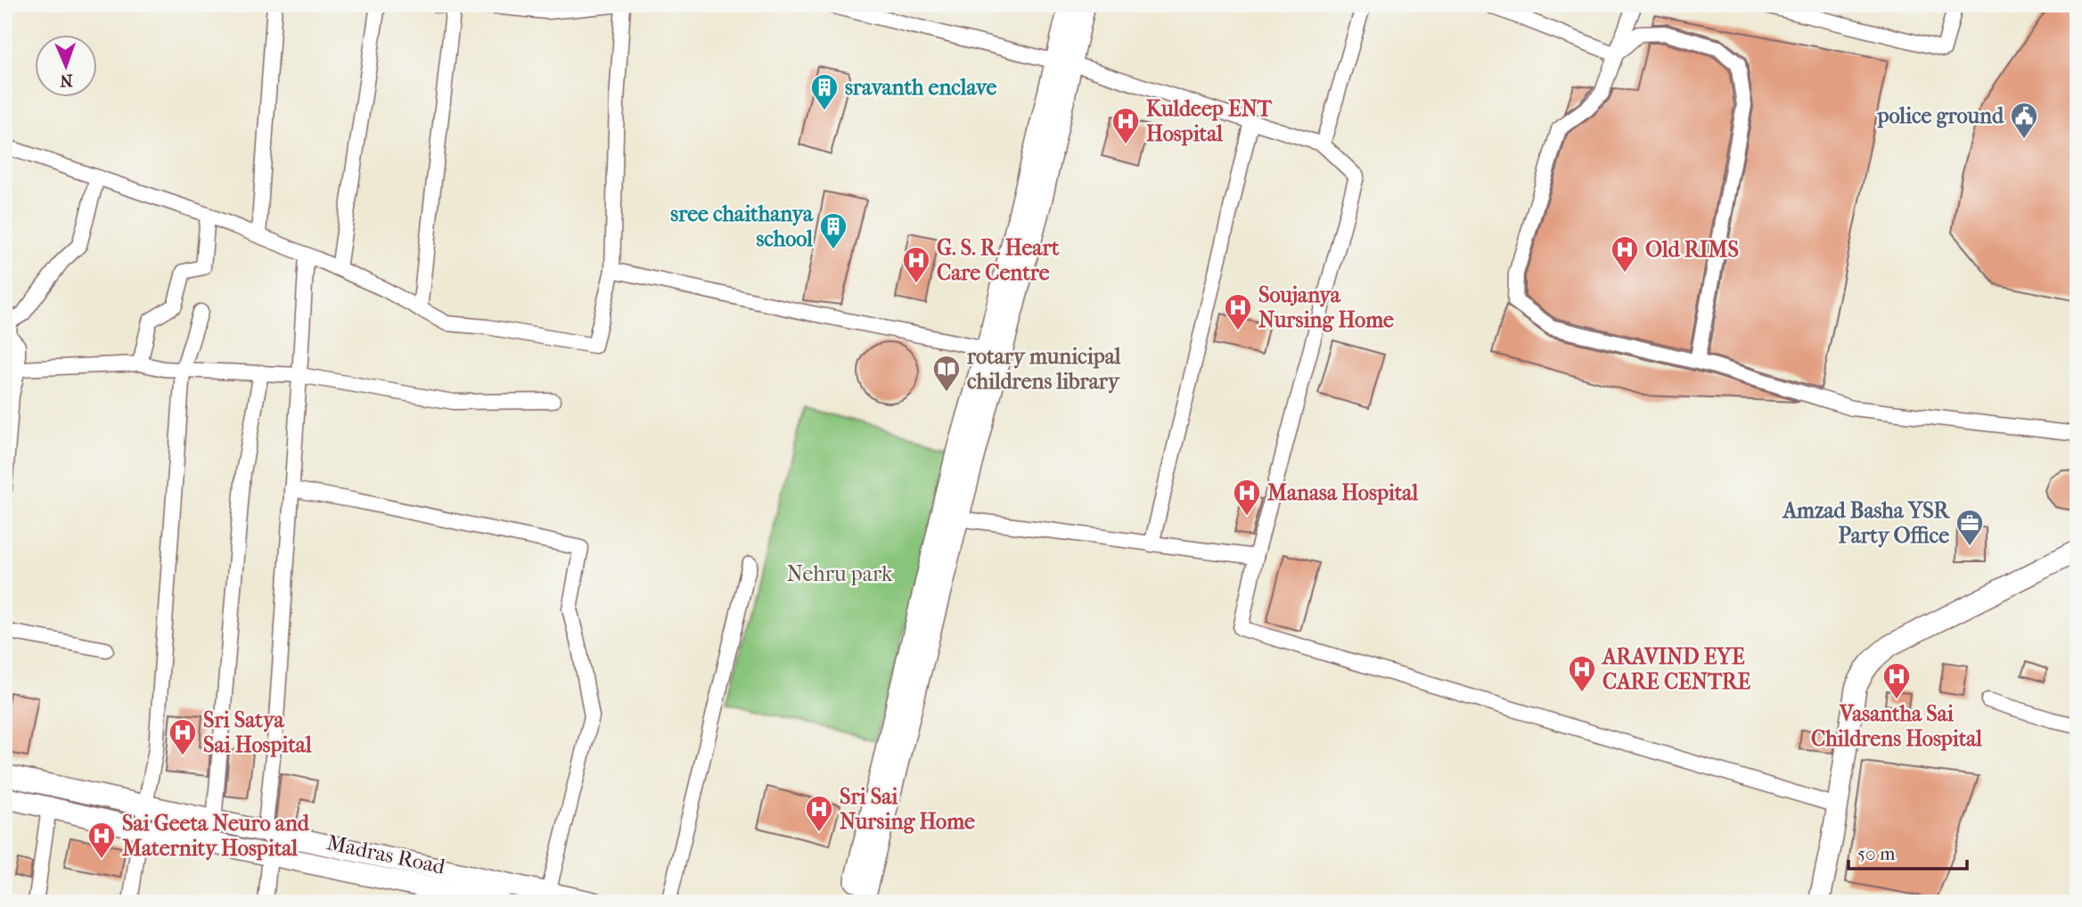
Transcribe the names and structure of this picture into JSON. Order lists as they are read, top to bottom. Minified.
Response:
{"streets":{"main road":["Madras Road"]},"parks":["Nehru park"],"places":{"building":["sravanth enclave","sree chaithanya school"],"public building":["police ground"],"hospital":["Kuldeep ENT Hospital","Old RIMS","G. S. R. Heart Care Centre","Soujanya Nursing Home","Manasa Hospital","ARAVIND EYE CARE CENTRE","Vasantha Sai Childrens Hospital","Sri Satya Sai Hospital","Sri Sai Nursing Home","Sai Geeta Neuro and Maternity Hospital"],"library":["rotary municipal childrens library"],"office":["Amzad Basha YSR Party Office"]},"scale_bar":"50 m","north":"bottom"}
